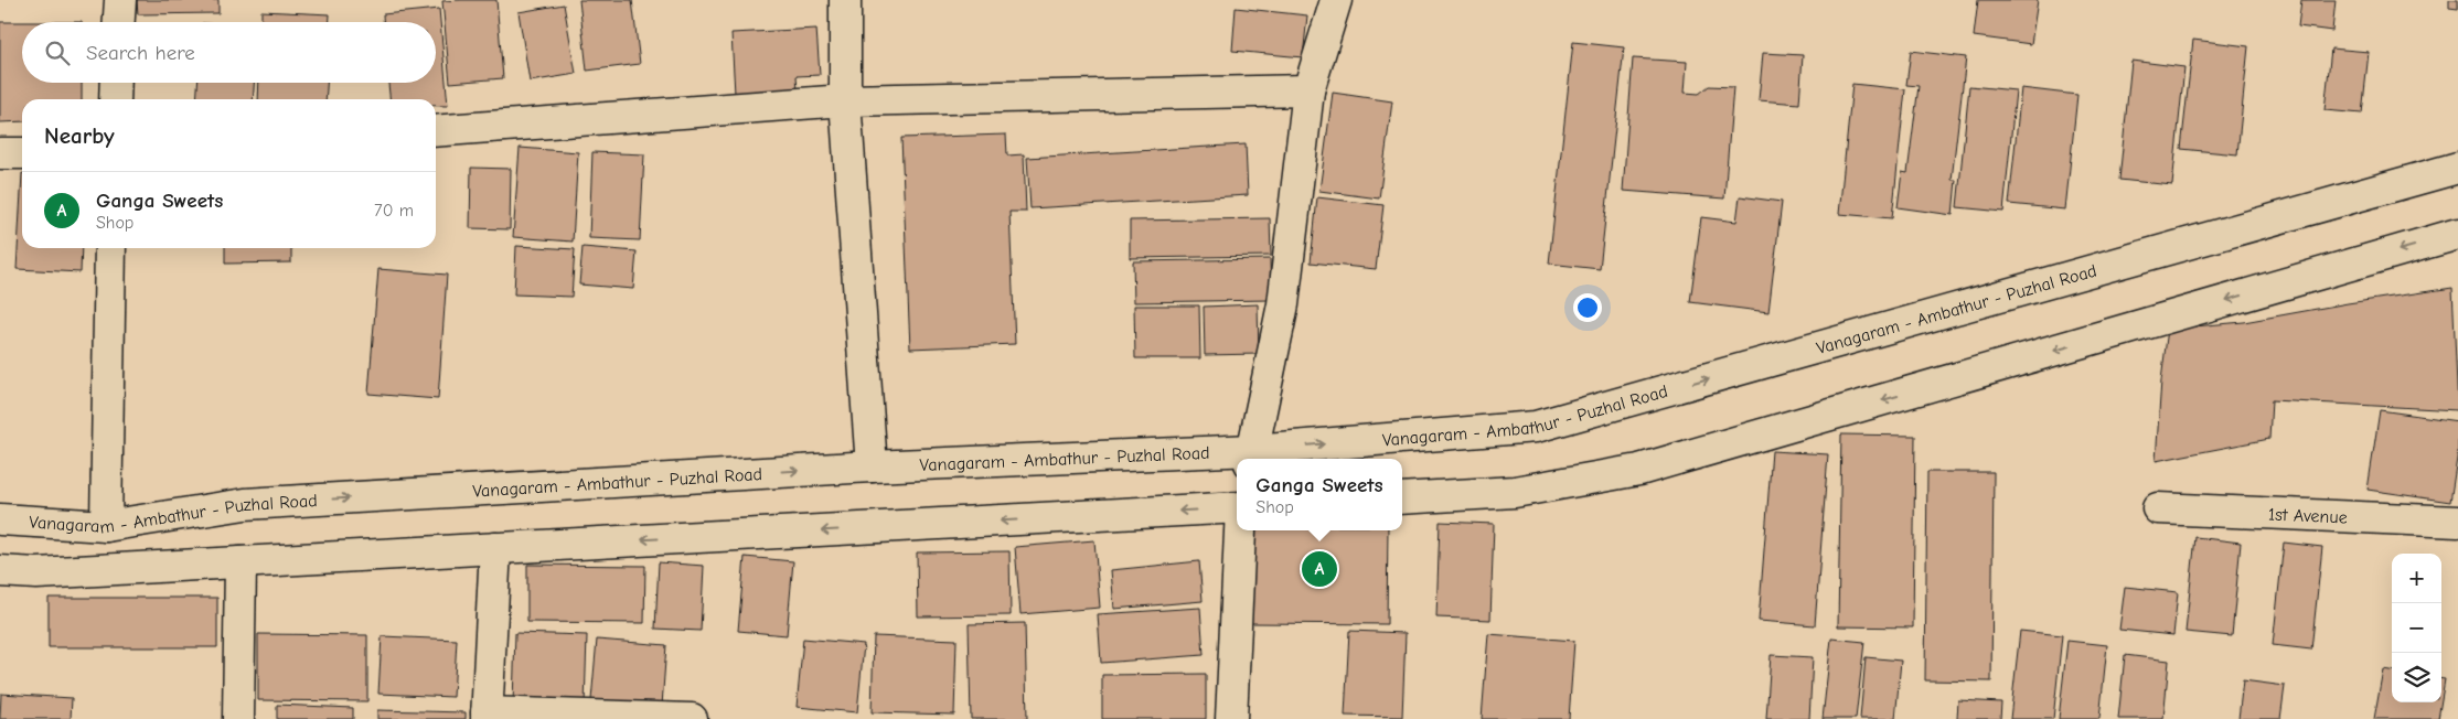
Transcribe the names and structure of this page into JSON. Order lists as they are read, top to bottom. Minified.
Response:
{"streets":{"main road":["Vanagaram - Ambathur - Puzhal Road","1st Avenue"]},"page":{"search":"Search here","heading":"Nearby","list":[{"mark":"A","name":"Ganga Sweets","note":"Shop","value":"70 m"}],"popup":["Ganga Sweets","Shop"],"pins":"A","map_buttons":["+","−"]}}
